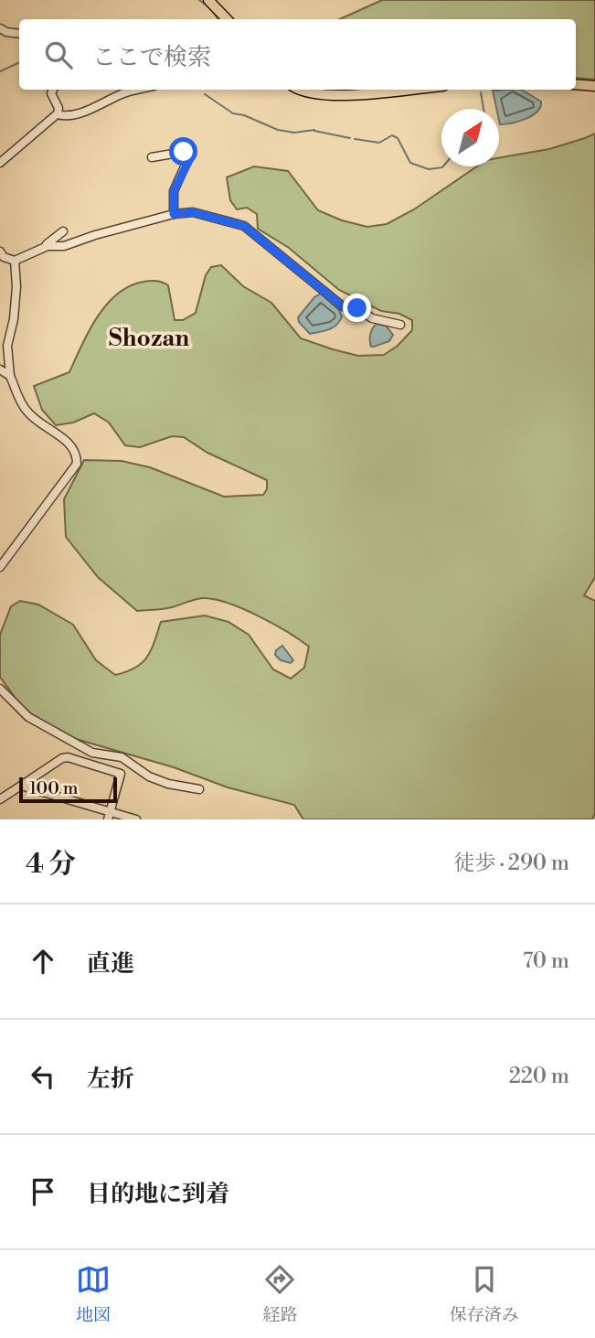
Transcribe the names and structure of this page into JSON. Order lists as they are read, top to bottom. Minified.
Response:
{"districts":["Shozan"],"scale_bar":"100 m","north":"top right","page":{"search":"ここで検索","scale":"100 m","heading":["4 分","徒歩 · 290 m"],"list":[["直進","70 m"],["左折","220 m"],"目的地に到着"],"nav":["地図","経路","保存済み"]}}
